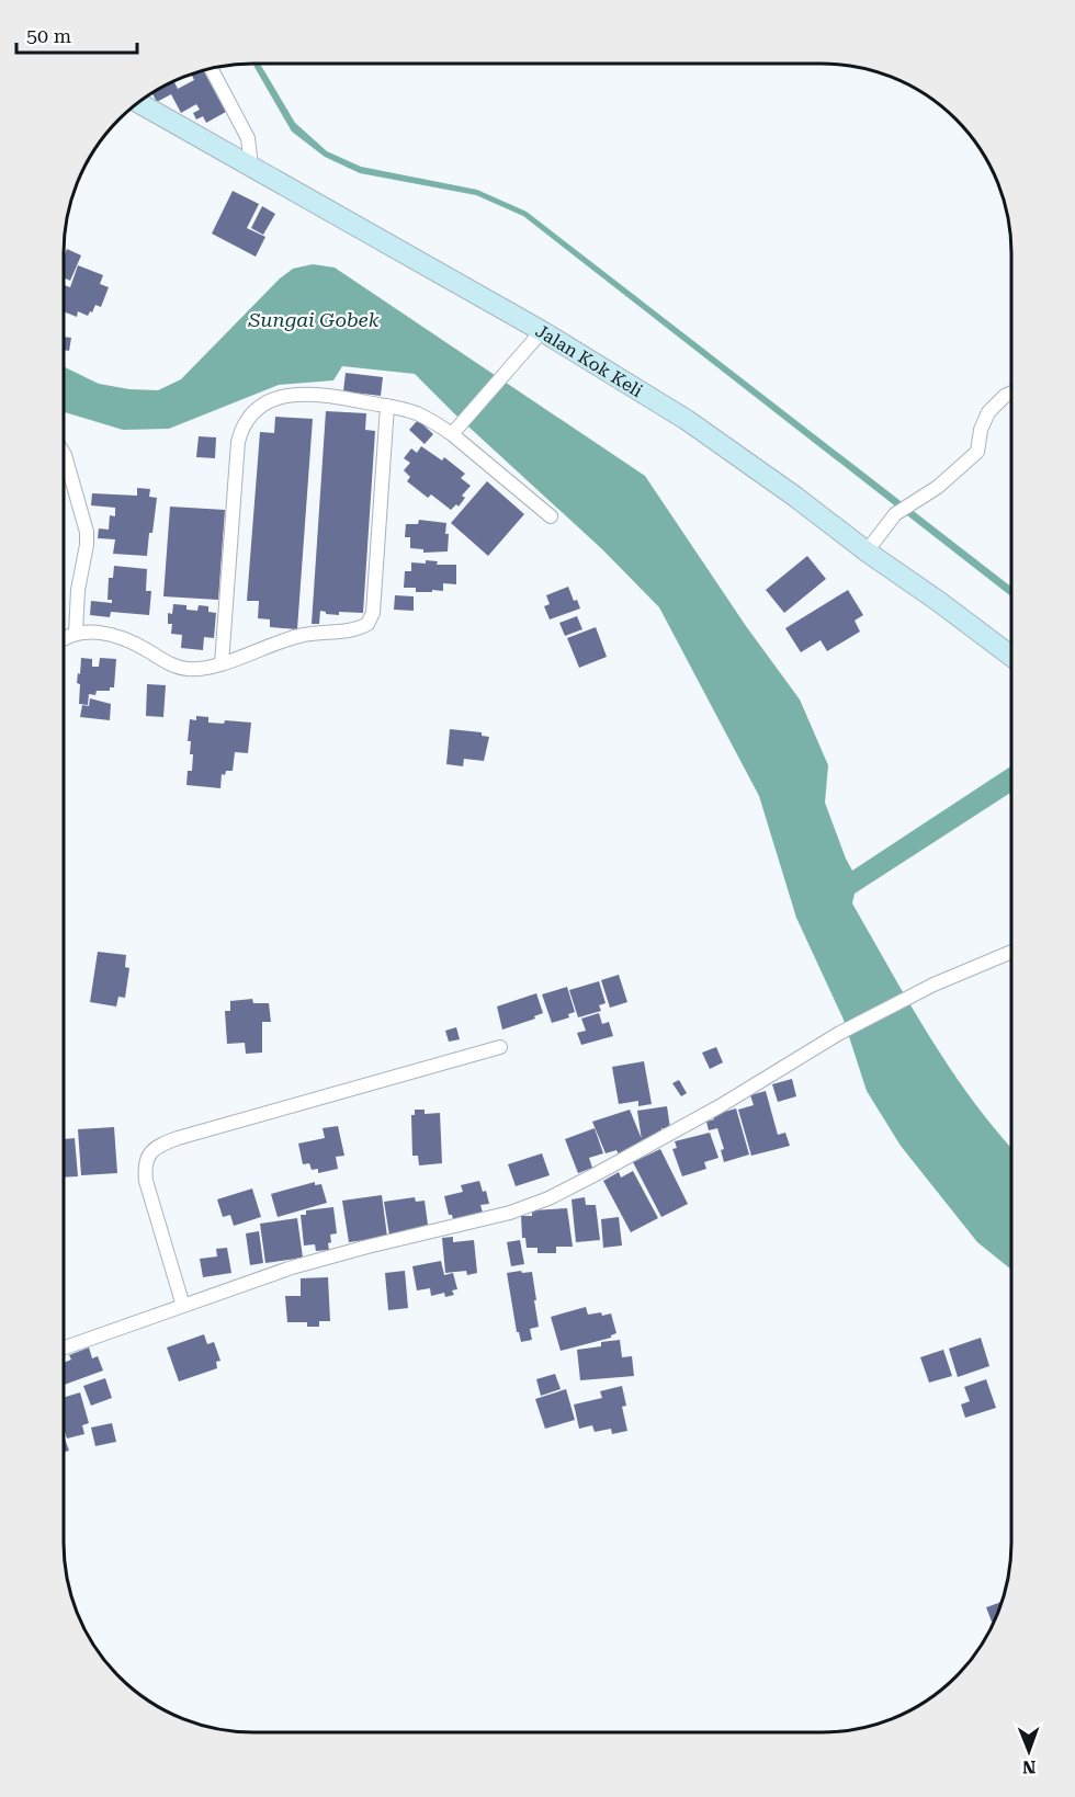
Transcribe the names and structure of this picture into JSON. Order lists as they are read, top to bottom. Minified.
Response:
{"streets":{"street":["Jalan Kok Keli"]},"water":["Sungai Gobek"],"scale_bar":"50 m","north":"bottom"}
